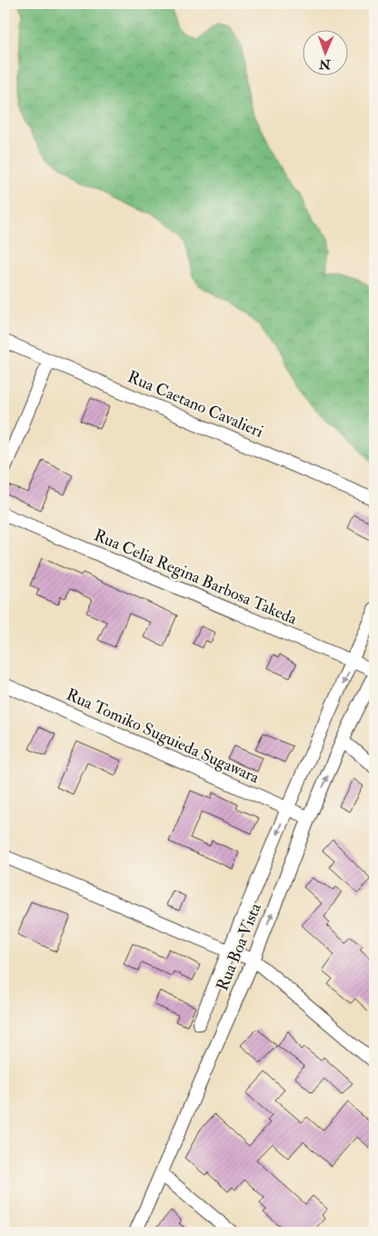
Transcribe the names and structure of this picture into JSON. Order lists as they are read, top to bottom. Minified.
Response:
{"streets":{"street":["Rua Caetano Cavalieri","Rua Celia Regina Barbosa Takeda","Rua Tomiko Suguieda Sugawara","Rua Boa Vista"]},"crossings":[["Rua Celia Regina Barbosa Takeda","Rua Boa Vista"],["Rua Tomiko Suguieda Sugawara","Rua Boa Vista"]],"north":"bottom"}
